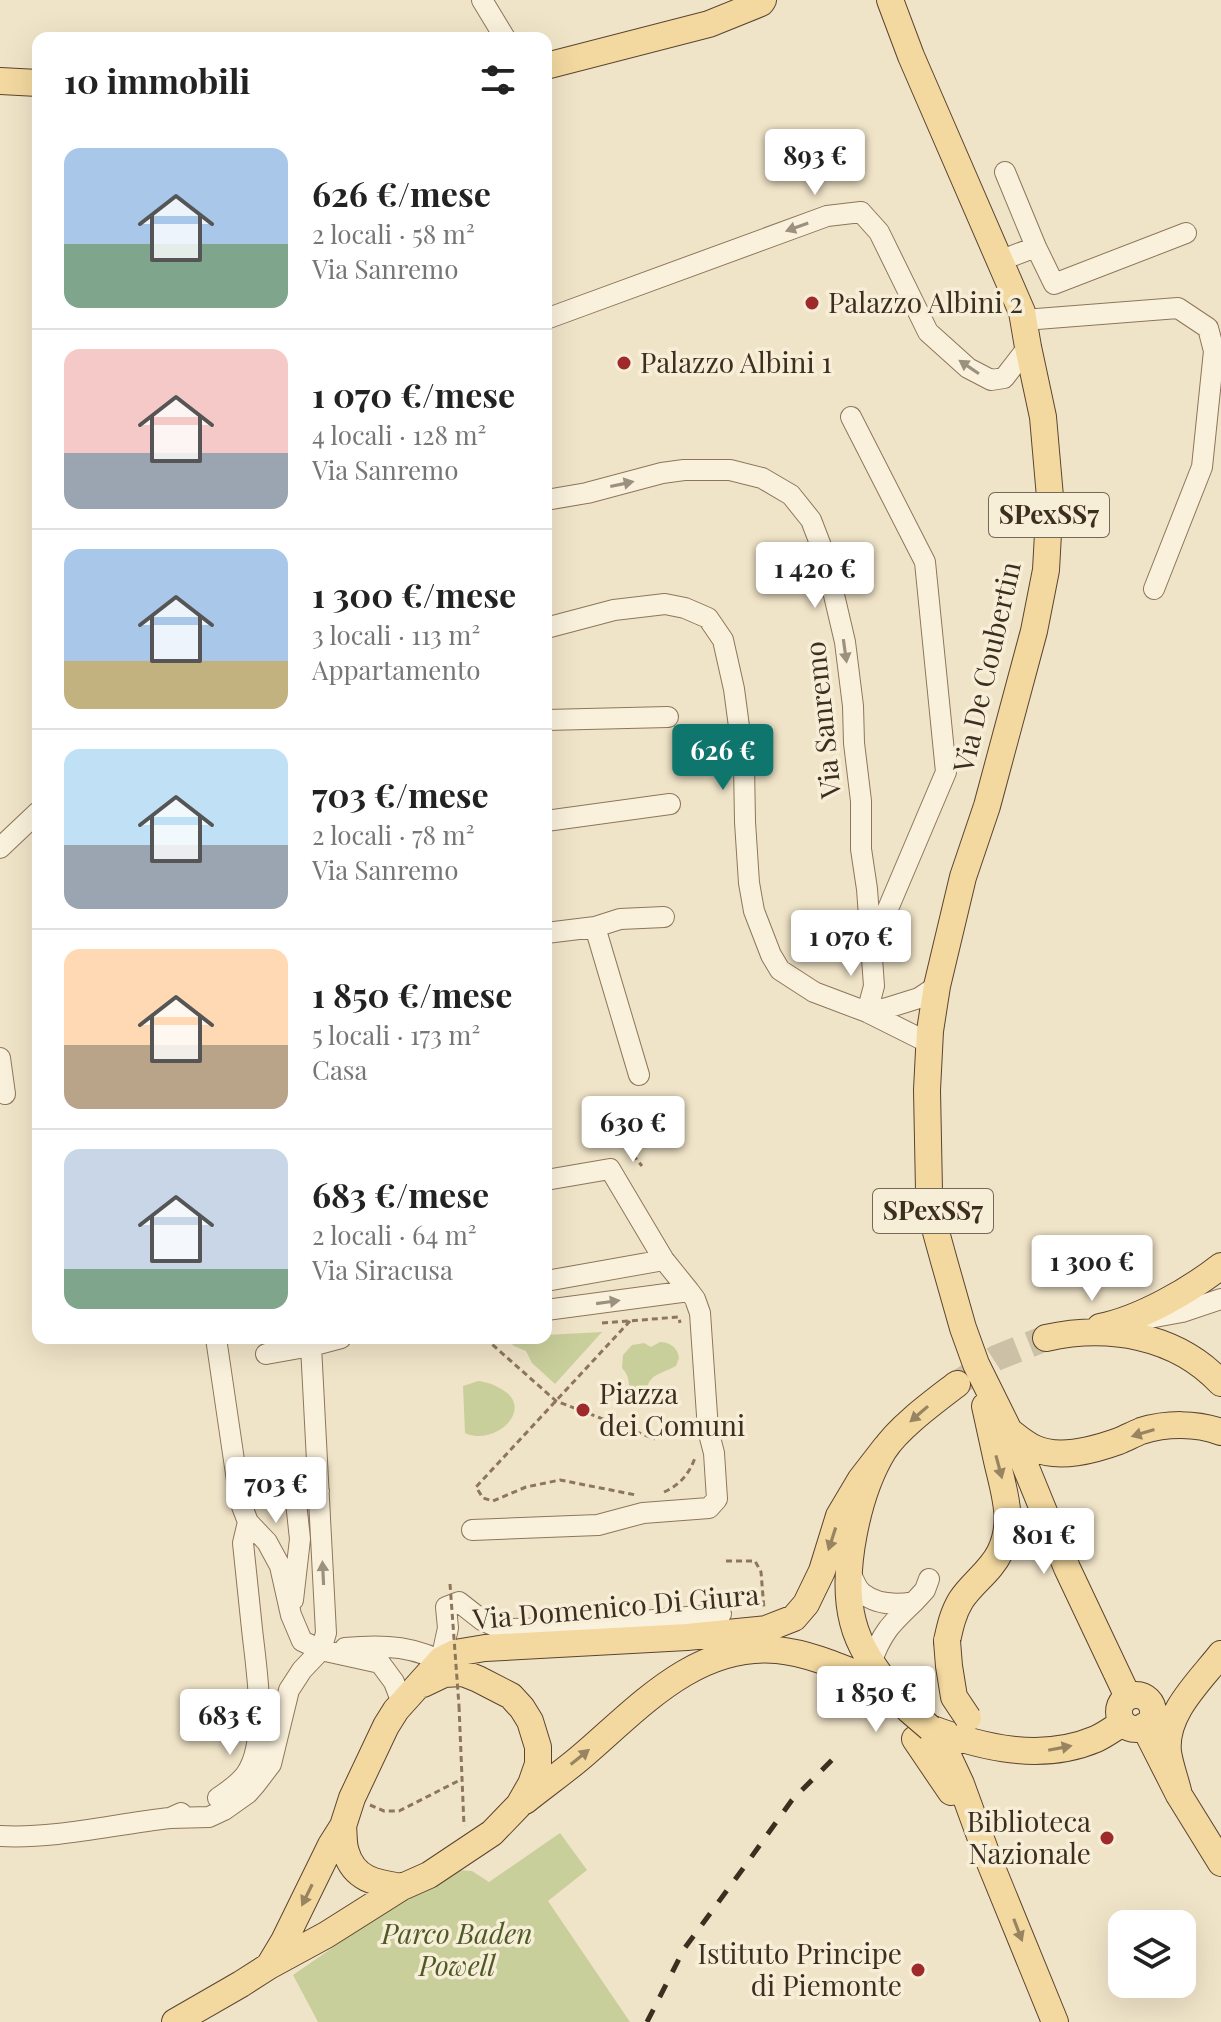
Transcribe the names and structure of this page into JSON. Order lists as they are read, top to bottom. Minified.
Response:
{"streets":{"main road":["SPexSS7","Via De Coubertin","Via Domenico Di Giura"],"street":["Via Sanremo"]},"crossings":[["SPexSS7","Via De Coubertin"]],"parks":["Parco Baden Powell"],"places":["Palazzo Albini 2","Palazzo Albini 1","Piazza dei Comuni","Biblioteca Nazionale","Istituto Principe di Piemonte"],"page":{"heading":"10 immobili","list":[{"name":"626 €/mese","note":"2 locali · 58 m² · Via Sanremo"},{"name":"1 070 €/mese","note":"4 locali · 128 m² · Via Sanremo"},{"name":"1 300 €/mese","note":"3 locali · 113 m² · Appartamento"},{"name":"703 €/mese","note":"2 locali · 78 m² · Via Sanremo"},{"name":"1 850 €/mese","note":"5 locali · 173 m² · Casa"},{"name":"683 €/mese","note":"2 locali · 64 m² · Via Siracusa"}],"price":["893 €","1 420 €","626 €","1 070 €","630 €","1 300 €","703 €","801 €","1 850 €","683 €"]}}
